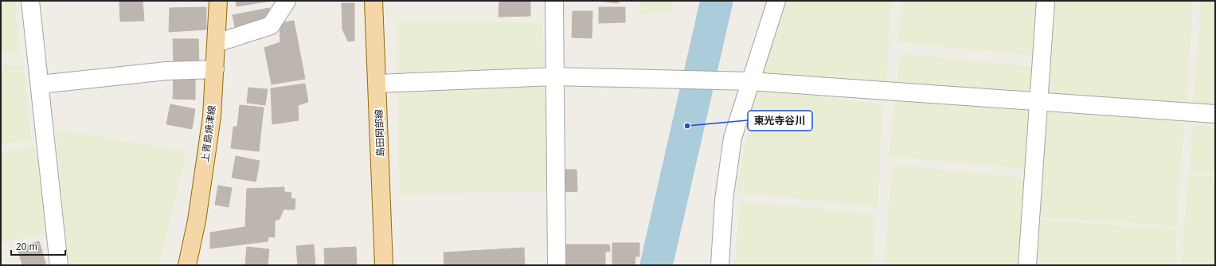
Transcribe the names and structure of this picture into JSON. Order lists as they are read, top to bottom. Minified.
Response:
{"streets":{"main road":["島田岡部線","上青島焼津線"]},"places":["東光寺谷川"],"scale_bar":"20 m"}
